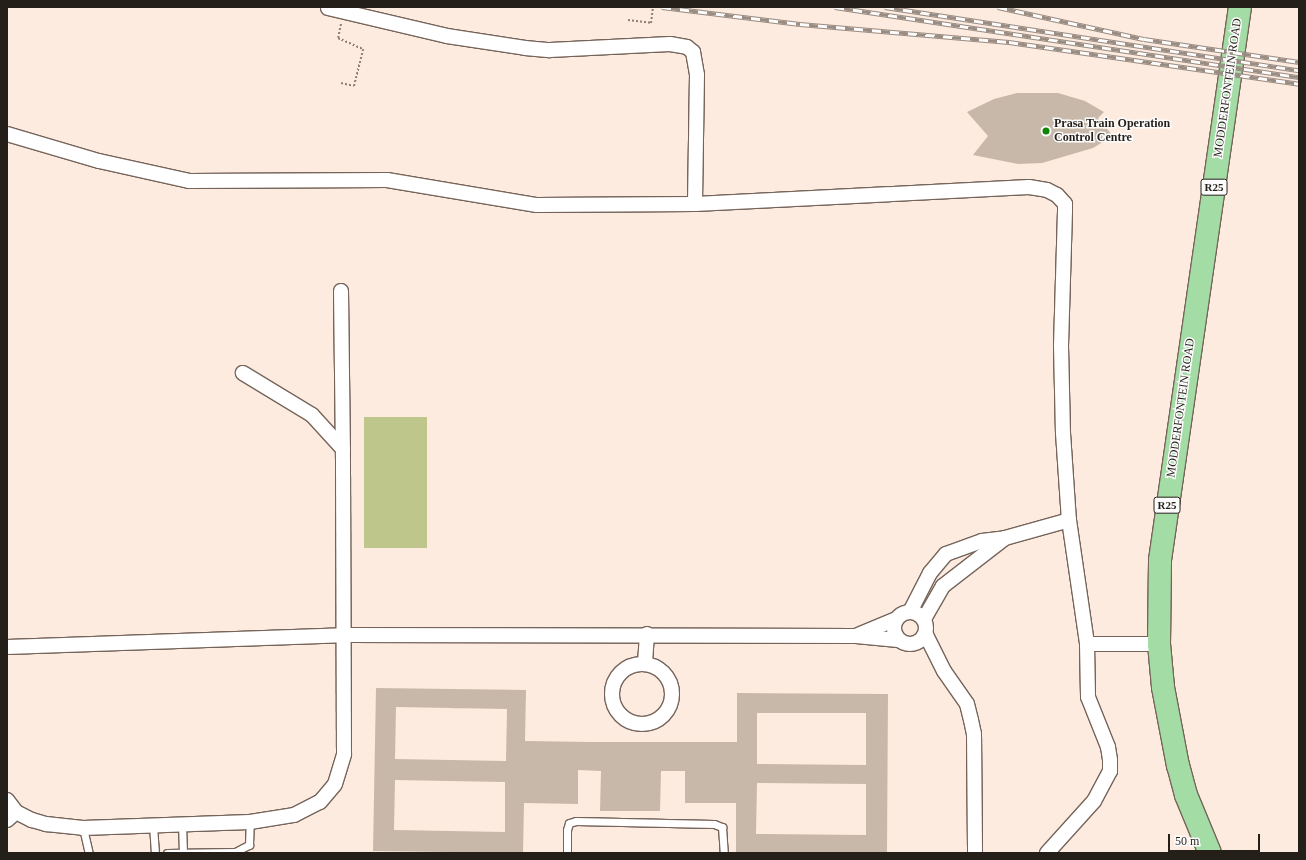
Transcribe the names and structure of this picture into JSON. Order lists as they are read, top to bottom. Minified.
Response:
{"streets":{"main road":["MODDERFONTEIN ROAD","R25"]},"places":["Prasa Train Operation Control Centre"],"scale_bar":"50 m"}
